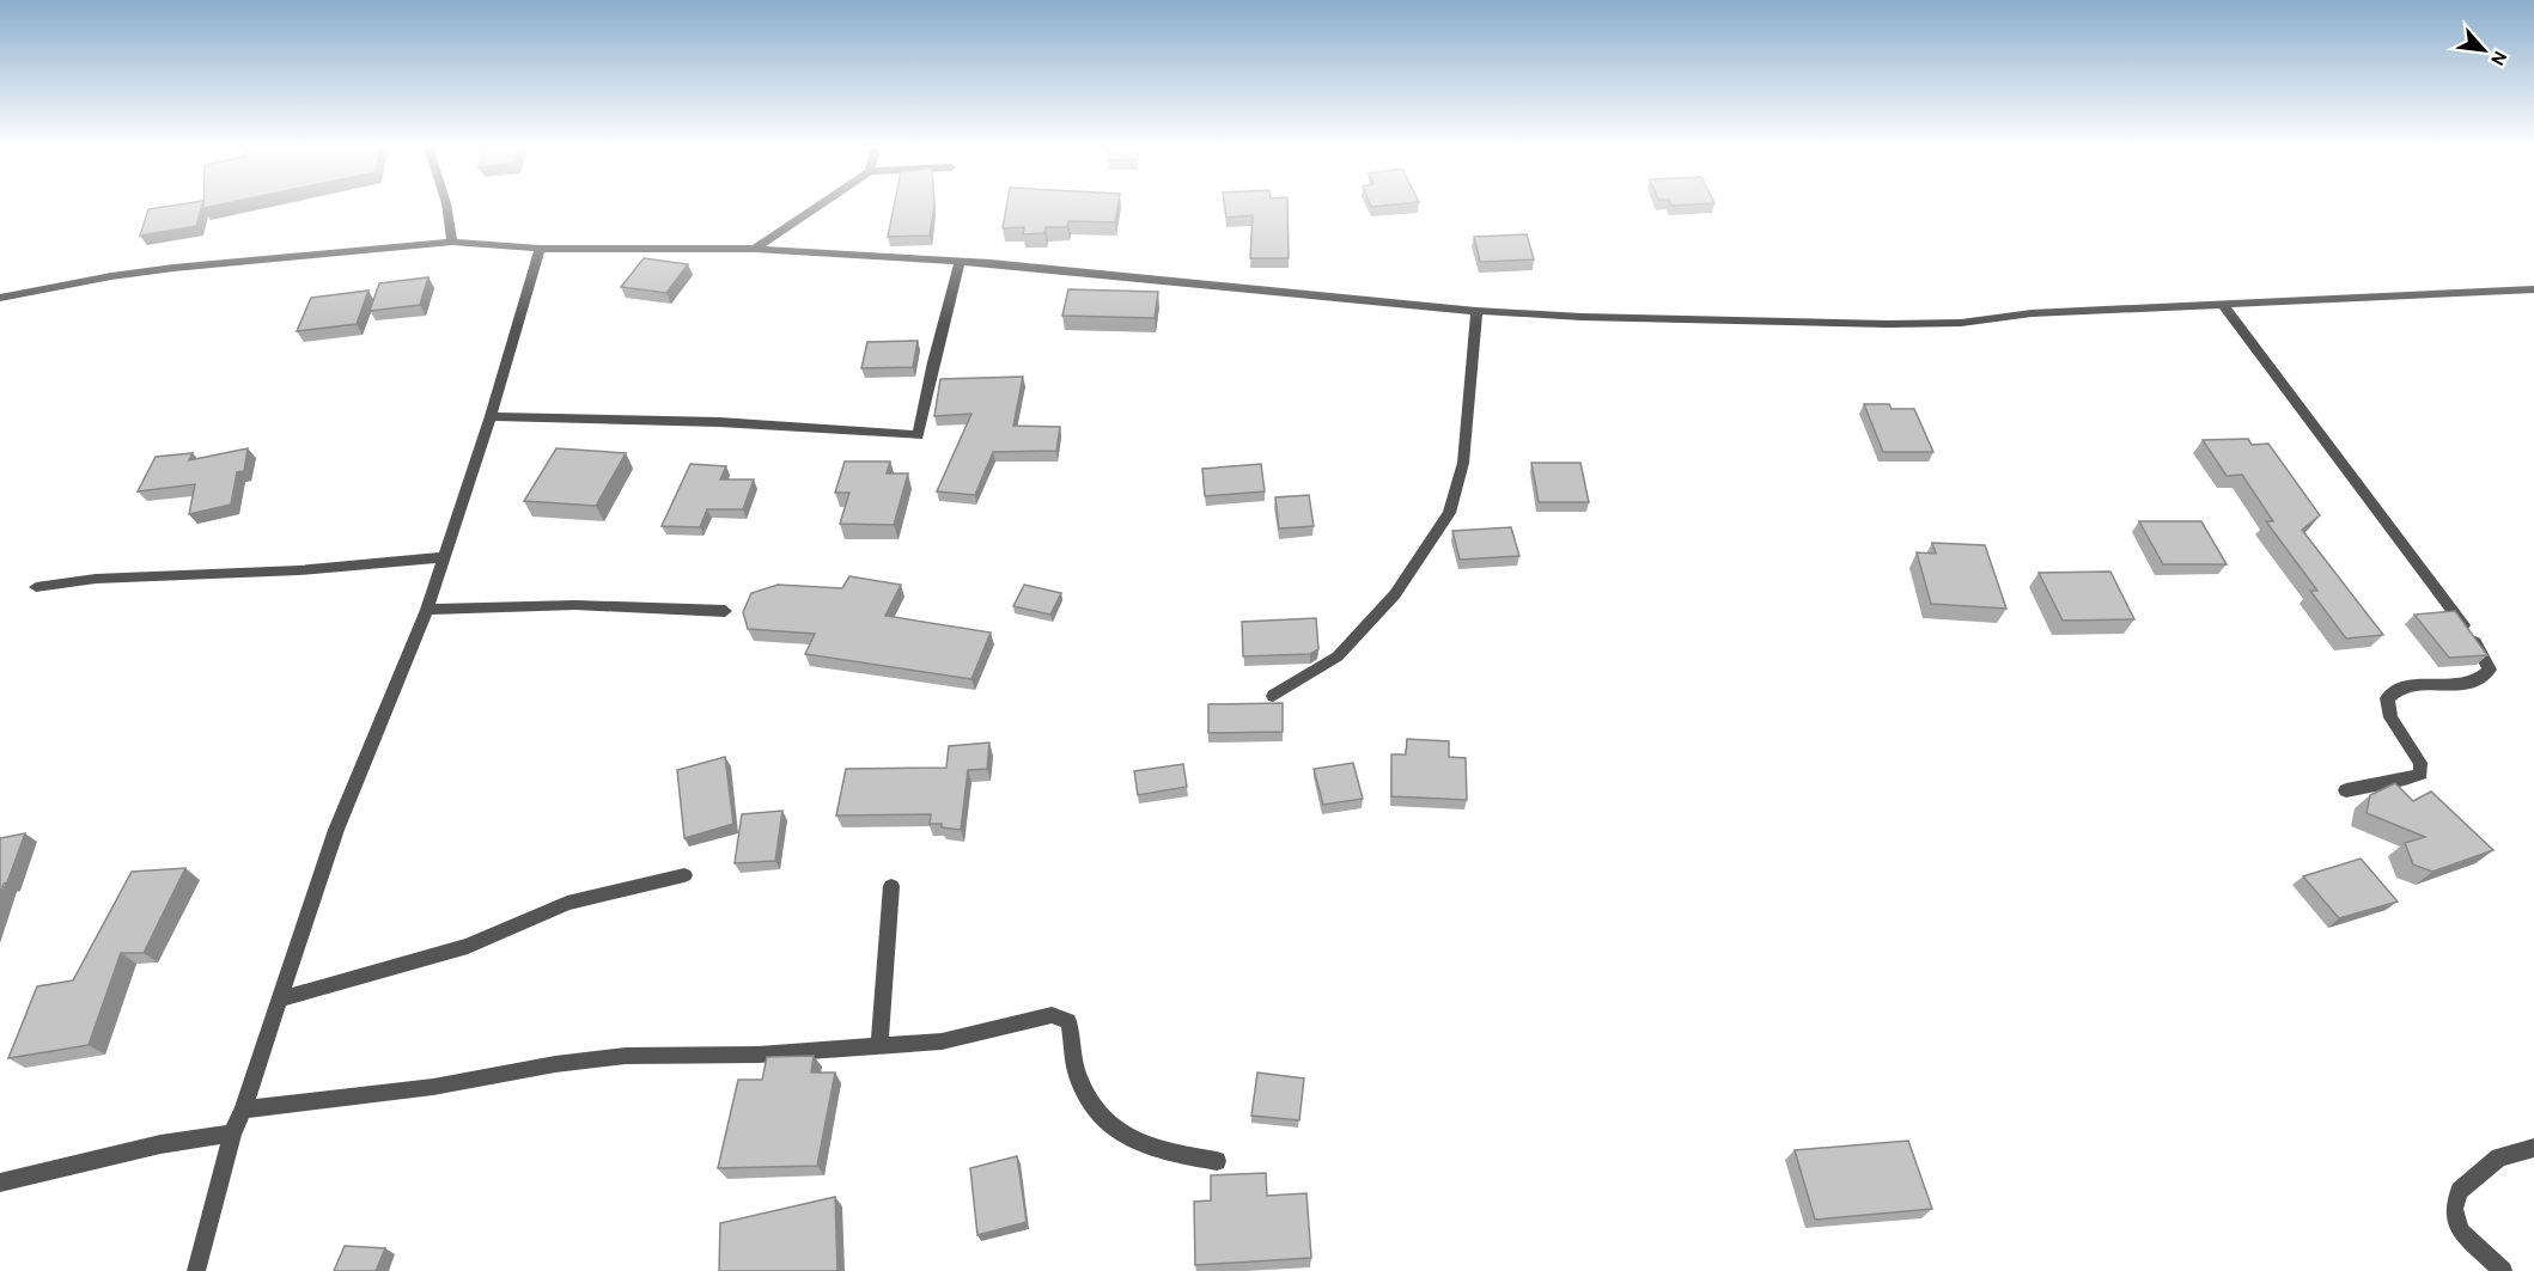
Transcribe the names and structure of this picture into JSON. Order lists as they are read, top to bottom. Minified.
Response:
{"north":"bottom right"}
